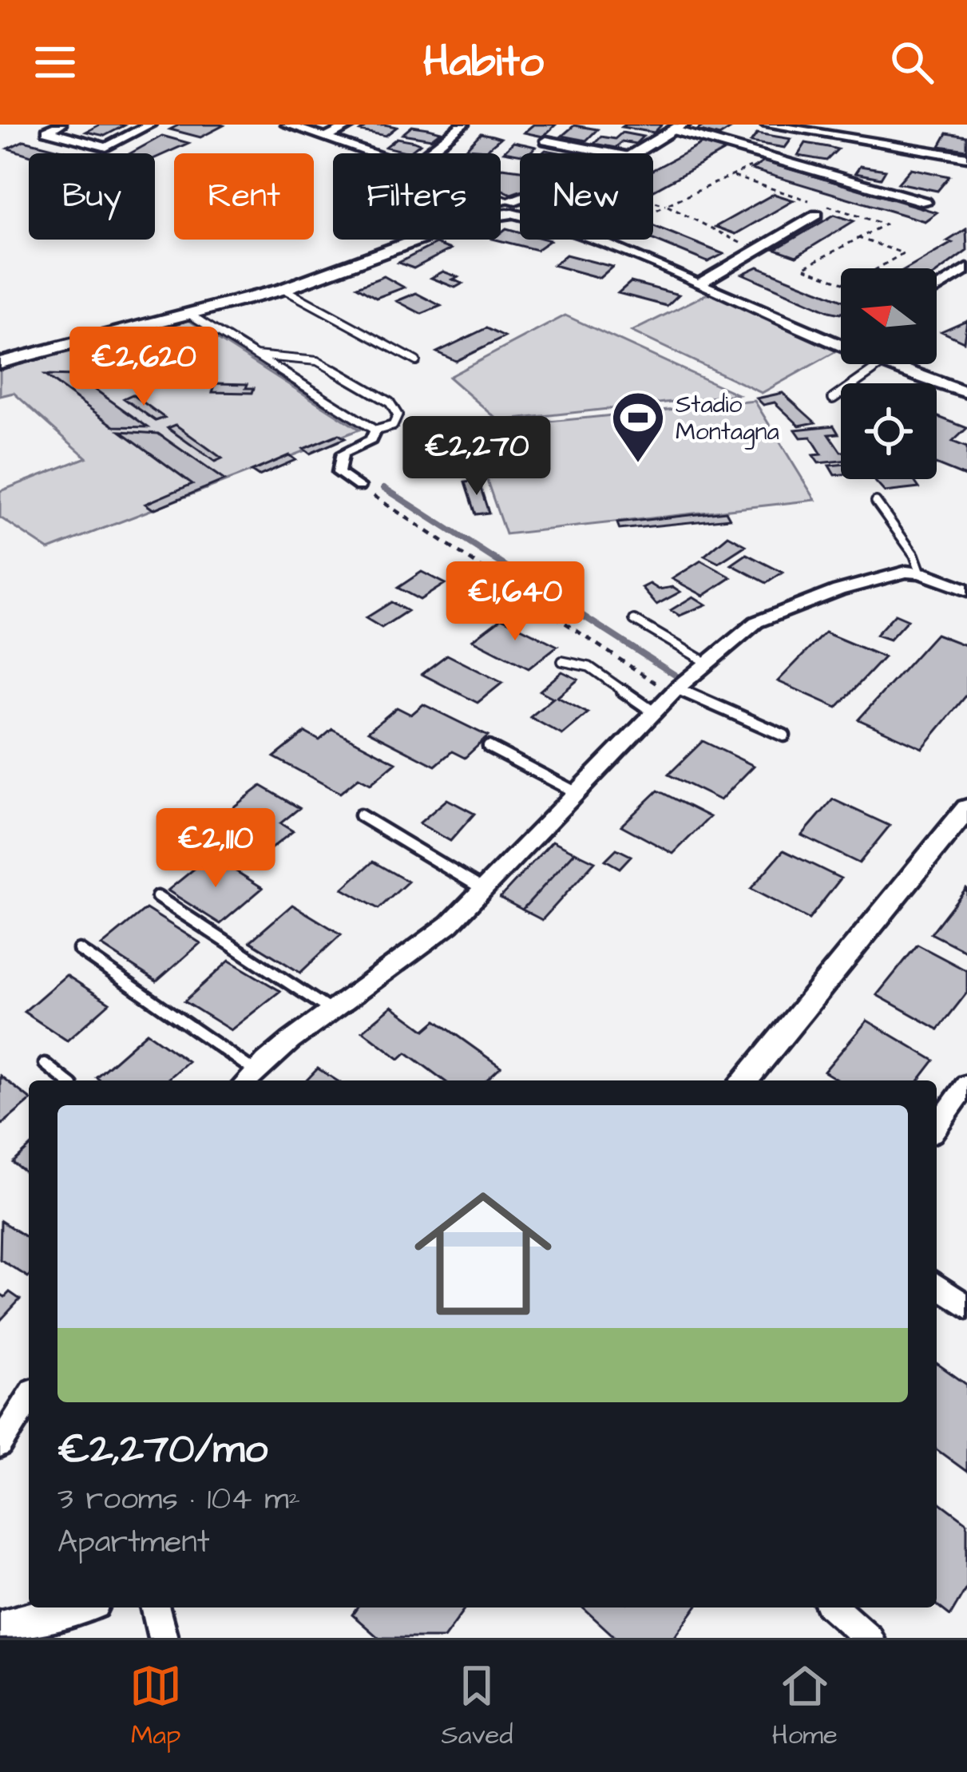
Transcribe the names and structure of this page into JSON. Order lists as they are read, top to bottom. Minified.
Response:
{"places":{"sports":["Stadio Montagna"]},"north":"left","page":{"header":"Habito","chip":["Buy","Rent","Filters","New"],"price":["€2,620","€2,270","€1,640","€2,110"],"list":[{"name":"€2,270/mo","note":"3 rooms · 104 m² · Apartment"}],"tabs":["Map","Saved","Home"]}}
